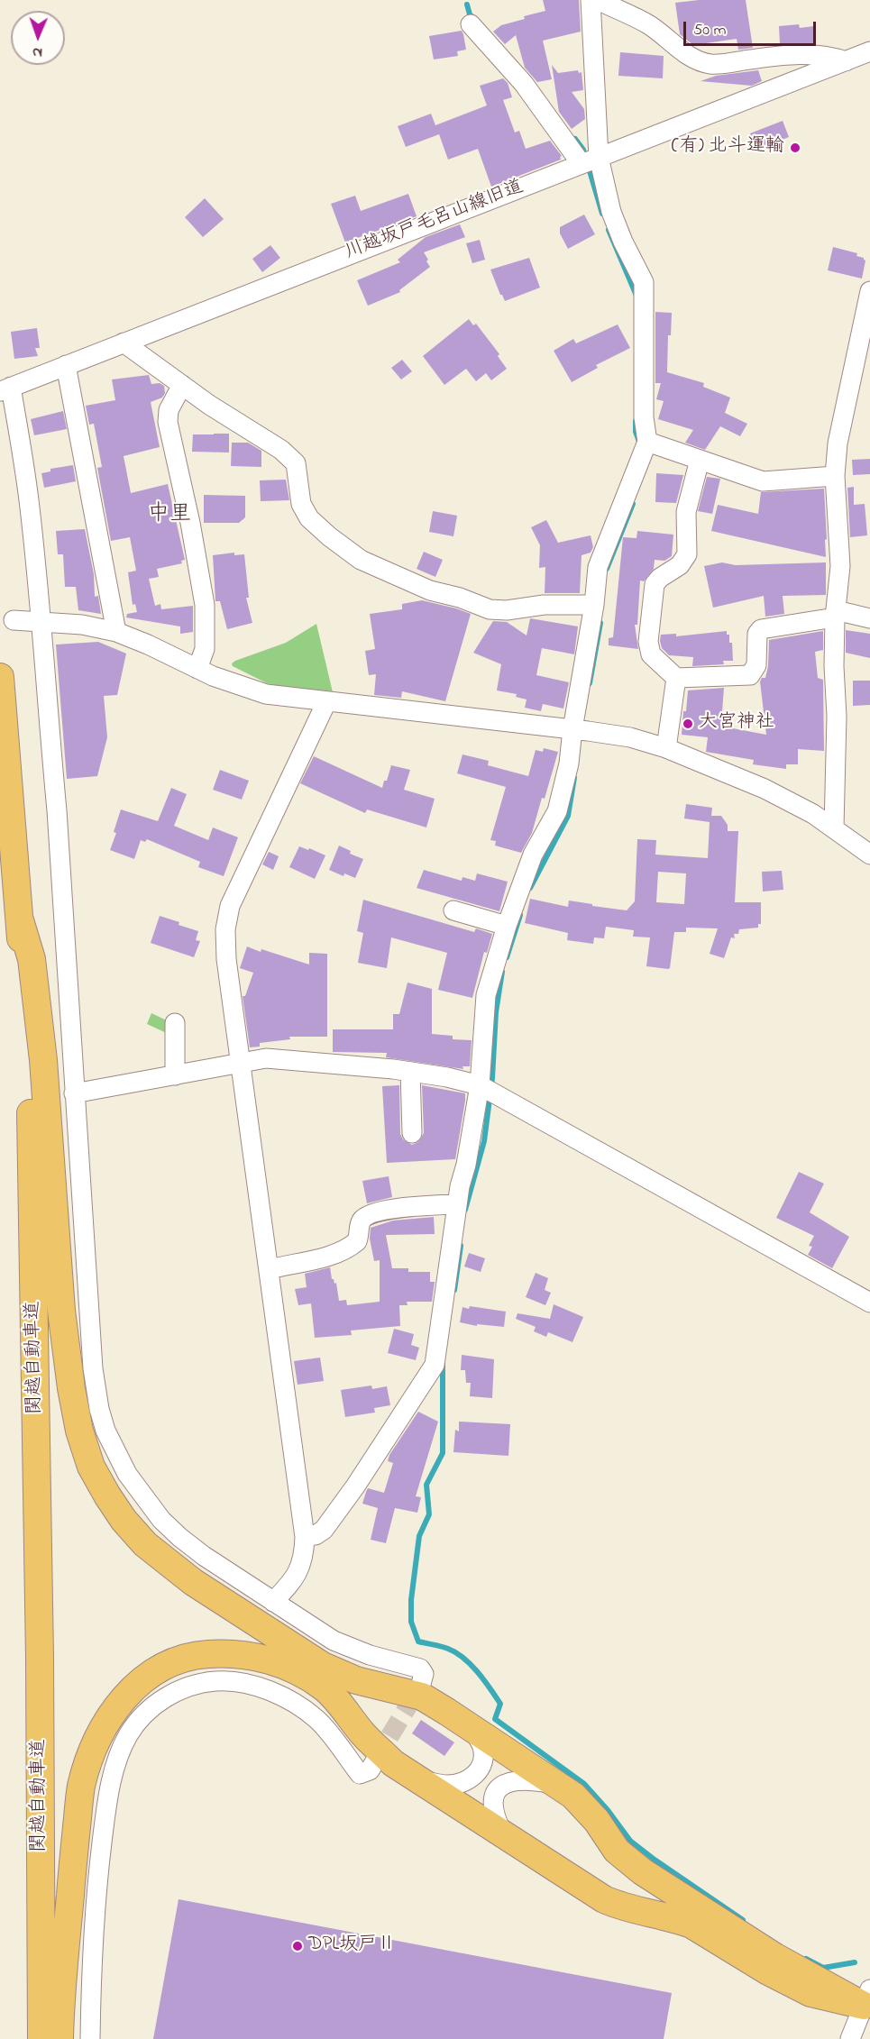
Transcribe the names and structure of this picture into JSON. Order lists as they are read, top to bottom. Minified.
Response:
{"streets":{"highway":["関越自動車道"],"street":["川越坂戸毛呂山線旧道"]},"districts":["中里"],"places":["(有) 北斗運輸","大宮神社","DPL坂戸Ⅱ"],"scale_bar":"50 m","north":"bottom"}
